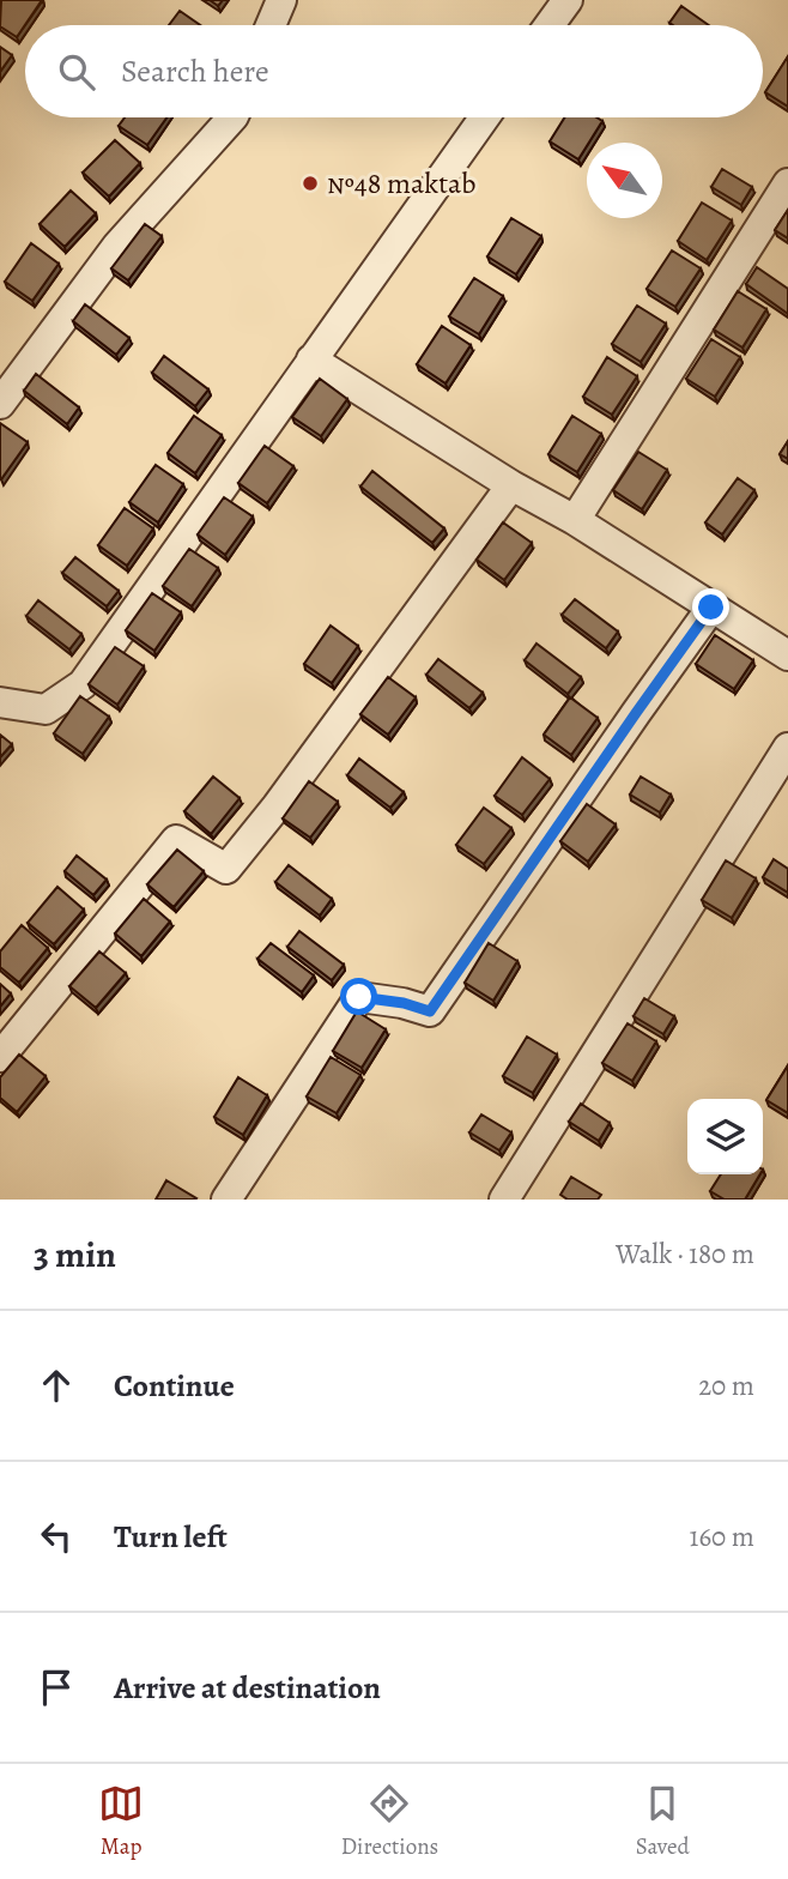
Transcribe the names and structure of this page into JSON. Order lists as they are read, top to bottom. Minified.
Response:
{"places":["№48 maktab"],"north":"top left","page":{"search":"Search here","heading":["3 min","Walk · 180 m"],"list":[["Continue","20 m"],["Turn left","160 m"],"Arrive at destination"],"nav":["Map","Directions","Saved"]}}
